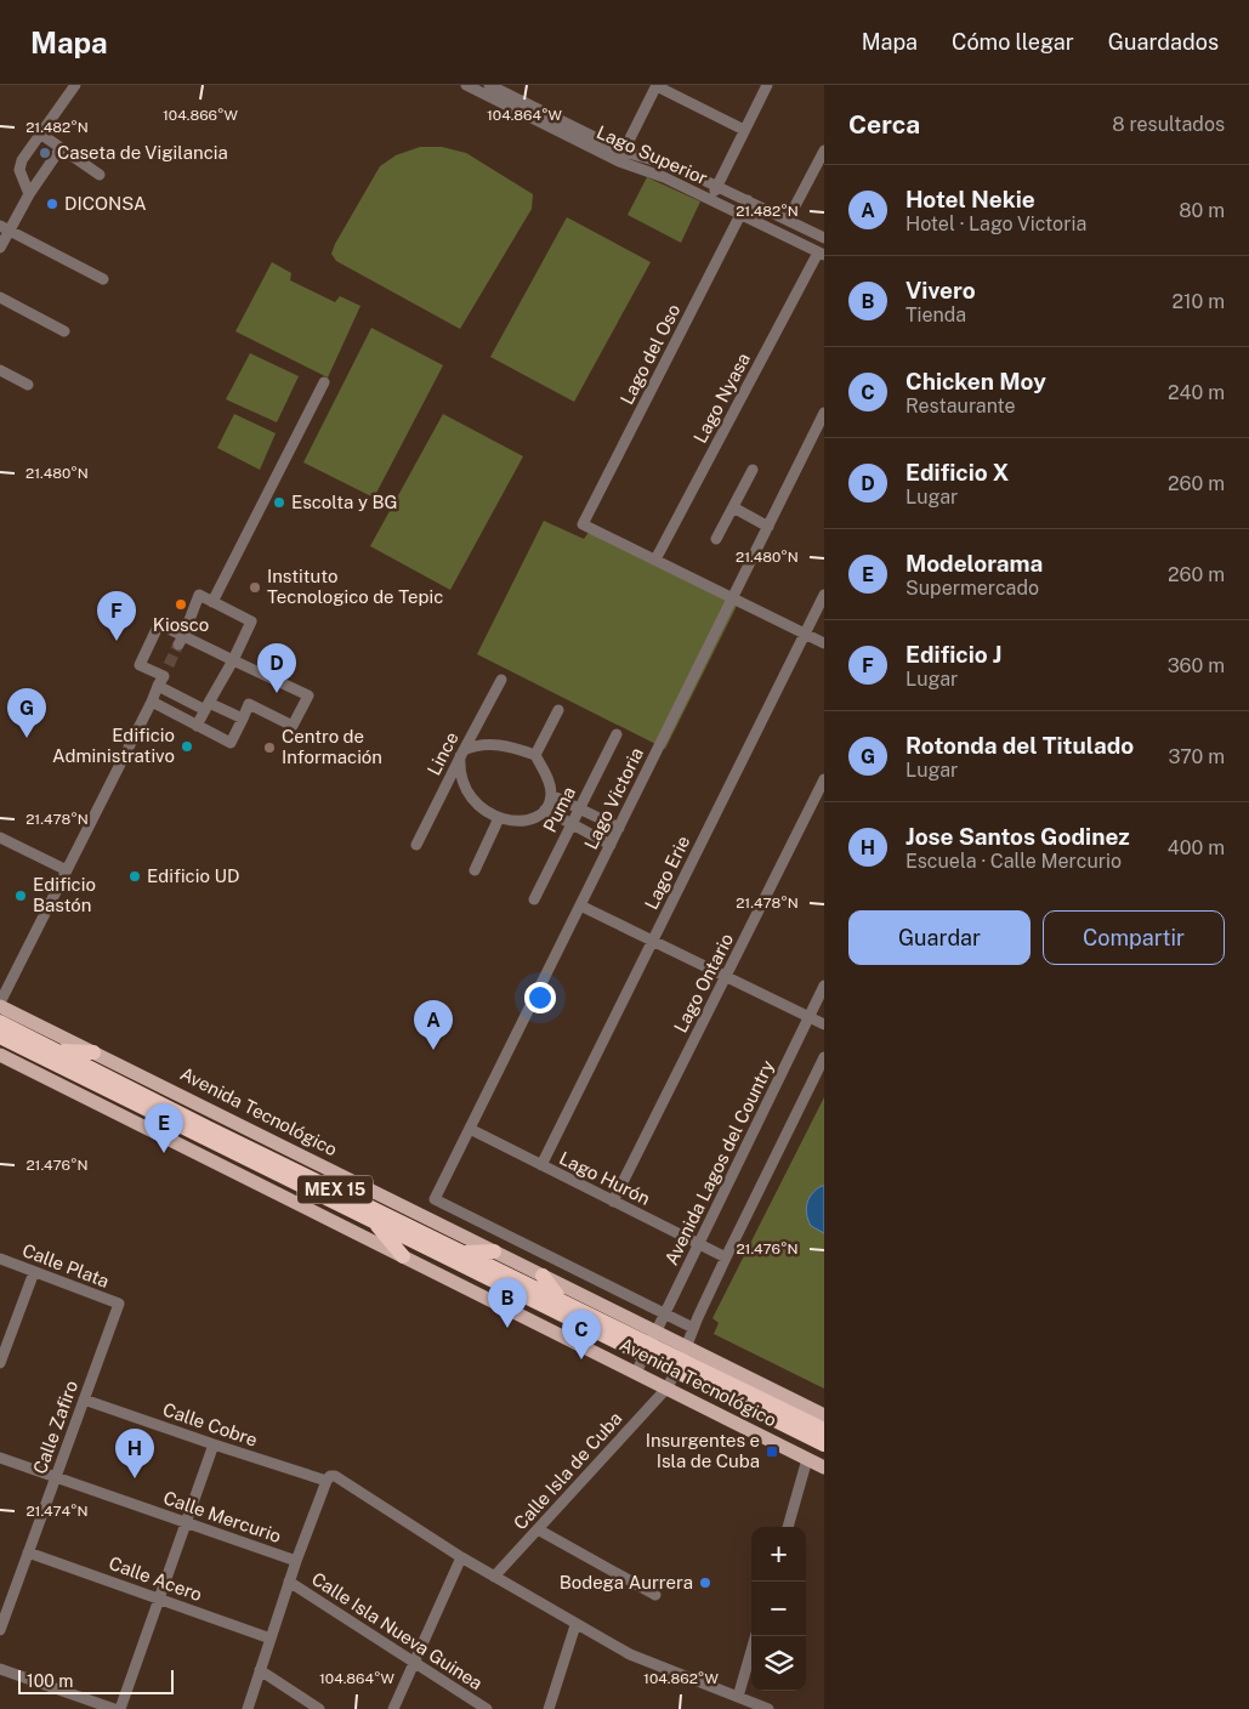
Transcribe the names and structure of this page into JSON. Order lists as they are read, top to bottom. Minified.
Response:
{"streets":{"highway":["Avenida Tecnológico","MEX 15"],"street":["Lago Superior","Lago del Oso","Lago Nyasa","Lince","Lago Victoria","Puma","Lago Erie","Lago Ontario","Avenida Lagos del Country","Lago Hurón","Calle Plata","Calle Cobre","Calle Zafiro","Calle Isla de Cuba","Calle Mercurio","Calle Acero","Calle Isla Nueva Guinea"]},"crossings":[["Lago Superior","Lago del Oso"],["Lago Superior","Lago Nyasa"],["Lago del Oso","Lago Nyasa"],["Lago Victoria","Avenida Lagos del Country"],["Lago Victoria","Lago Hurón"],["Lago Erie","Lago Hurón"],["Lago Ontario","Lago Hurón"],["Avenida Tecnológico","Avenida Lagos del Country"],["Avenida Tecnológico","Calle Isla de Cuba"],["Avenida Lagos del Country","Lago Hurón"],["Calle Plata","Calle Zafiro"],["Calle Cobre","Calle Zafiro"],["Calle Zafiro","Calle Mercurio"],["Calle Zafiro","Calle Acero"]],"places":{"other":["Caseta de Vigilancia","DICONSA","Escolta y BG","Instituto Tecnologico de Tepic","Kiosco","Edificio Administrativo","Centro de Información","Edificio UD","Edificio Bastón","Bodega Aurrera"],"transit":["Insurgentes e Isla de Cuba"]},"scale_bar":"100 m","page":{"header":"Mapa","nav":["Mapa","Cómo llegar","Guardados"],"heading":["Cerca","8 resultados"],"list":[{"mark":"A","name":"Hotel Nekie","note":"Hotel · Lago Victoria","value":"80 m"},{"mark":"B","name":"Vivero","note":"Tienda","value":"210 m"},{"mark":"C","name":"Chicken Moy","note":"Restaurante","value":"240 m"},{"mark":"D","name":"Edificio X","note":"Lugar","value":"260 m"},{"mark":"E","name":"Modelorama","note":"Supermercado","value":"260 m"},{"mark":"F","name":"Edificio J","note":"Lugar","value":"360 m"},{"mark":"G","name":"Rotonda del Titulado","note":"Lugar","value":"370 m"},{"mark":"H","name":"Jose Santos Godinez","note":"Escuela · Calle Mercurio","value":"400 m"}],"pins":["F","D","G","A","E","B","C","H"],"buttons":["Guardar","Compartir"],"map_buttons":["+","−"],"scale":"100 m"},"coordinates":["104.866°W","104.864°W","21.482°N","21.480°N","21.478°N","21.476°N","21.474°N","104.862°W"]}
